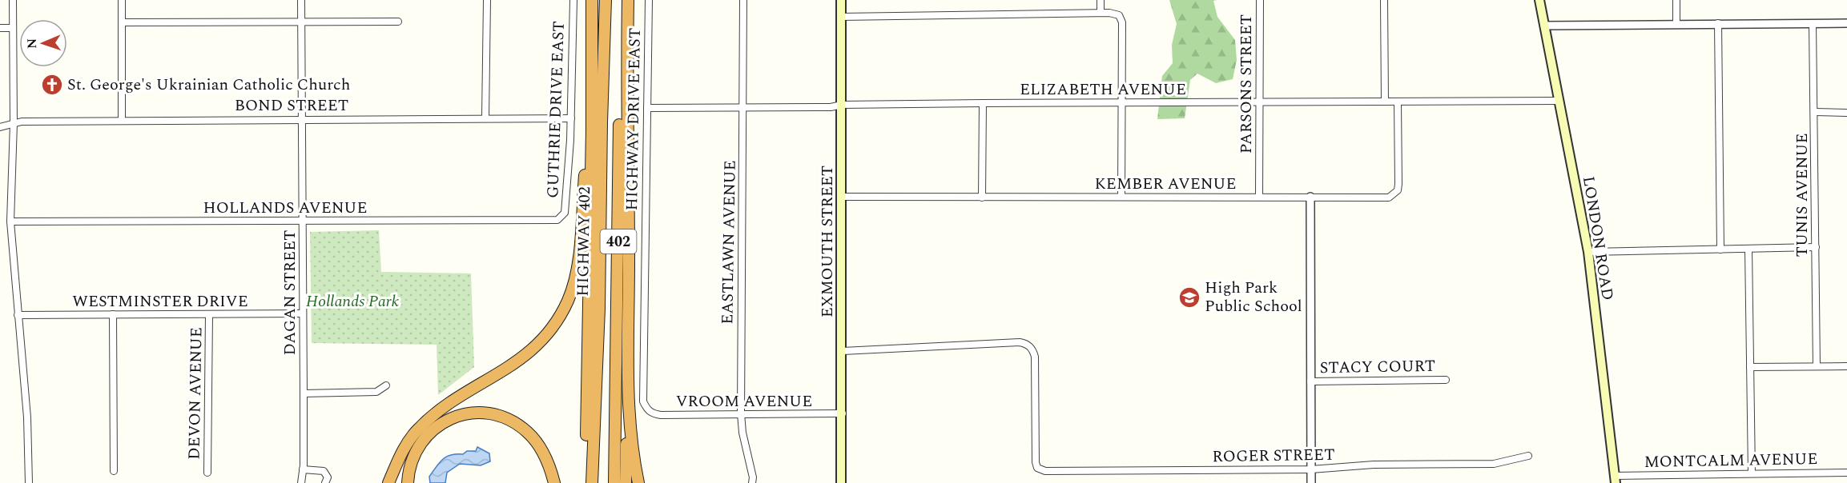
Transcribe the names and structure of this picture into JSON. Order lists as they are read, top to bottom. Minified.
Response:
{"streets":{"highway":["HIGHWAY 402","402"],"main road":["LONDON ROAD","EXMOUTH STREET"],"street":["PARSONS STREET","ELIZABETH AVENUE","BOND STREET","GUTHRIE DRIVE EAST","HIGHWAY DRIVE EAST","KEMBER AVENUE","TUNIS AVENUE","HOLLANDS AVENUE","EASTLAWN AVENUE","DAGAN STREET","WESTMINSTER DRIVE","STACY COURT","DEVON AVENUE","VROOM AVENUE","ROGER STREET","MONTCALM AVENUE"]},"crossings":[["PARSONS STREET","ELIZABETH AVENUE"],["PARSONS STREET","KEMBER AVENUE"],["ELIZABETH AVENUE","HIGHWAY DRIVE EAST"],["ELIZABETH AVENUE","KEMBER AVENUE"],["ELIZABETH AVENUE","LONDON ROAD"],["ELIZABETH AVENUE","EXMOUTH STREET"],["ELIZABETH AVENUE","EASTLAWN AVENUE"],["BOND STREET","GUTHRIE DRIVE EAST"],["BOND STREET","DAGAN STREET"],["GUTHRIE DRIVE EAST","HOLLANDS AVENUE"],["HIGHWAY DRIVE EAST","VROOM AVENUE"],["KEMBER AVENUE","EXMOUTH STREET"],["HOLLANDS AVENUE","DAGAN STREET"],["LONDON ROAD","MONTCALM AVENUE"],["EXMOUTH STREET","VROOM AVENUE"],["EXMOUTH STREET","ROGER STREET"],["EASTLAWN AVENUE","VROOM AVENUE"],["DAGAN STREET","WESTMINSTER DRIVE"],["WESTMINSTER DRIVE","DEVON AVENUE"]],"parks":["Hollands Park"],"places":{"church":["St. George's Ukrainian Catholic Church"],"school or university":["High Park Public School"]},"north":"left"}
